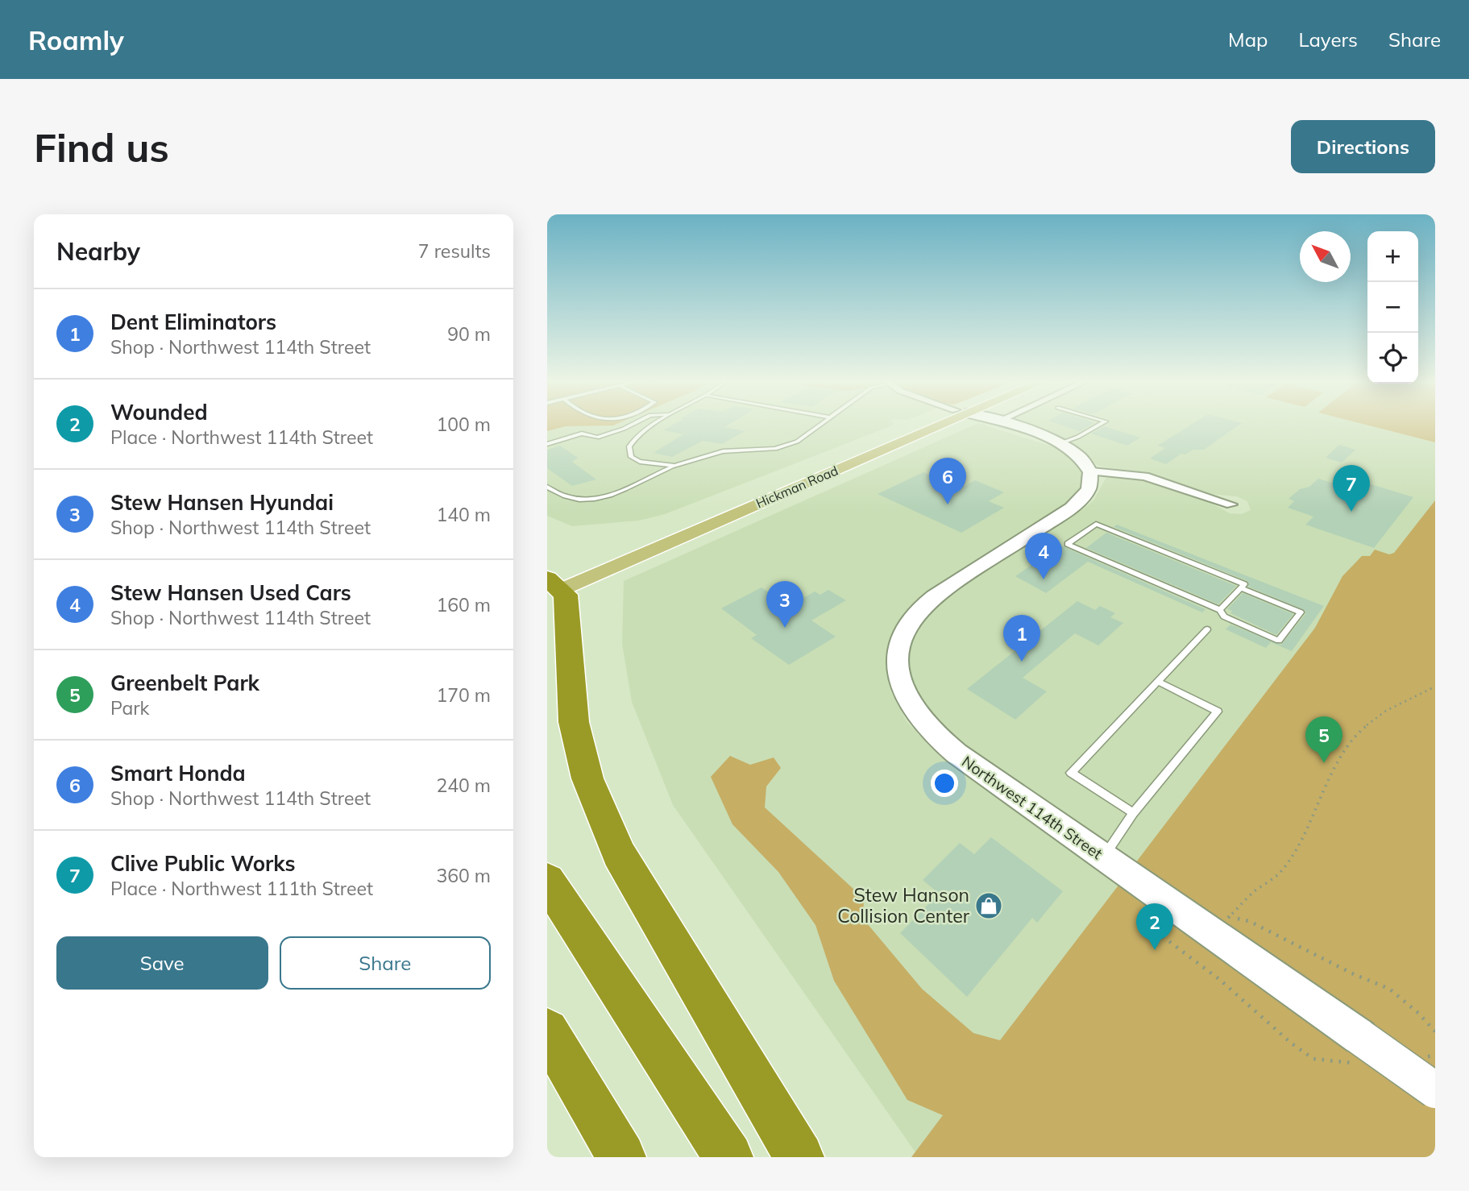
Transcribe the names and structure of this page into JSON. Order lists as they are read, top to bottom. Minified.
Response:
{"streets":{"main road":["Hickman Road"],"street":["Northwest 114th Street"]},"places":{"shop":["Stew Hanson Collision Center"]},"north":"top left","page":{"header":"Roamly","nav":["Map","Layers","Share"],"buttons":["Directions",["Save","Share"]],"title":"Find us","heading":["Nearby","7 results"],"map_buttons":["+","−"],"list":[{"mark":"1","name":"Dent Eliminators","note":"Shop · Northwest 114th Street","value":"90 m"},{"mark":"2","name":"Wounded","note":"Place · Northwest 114th Street","value":"100 m"},{"mark":"3","name":"Stew Hansen Hyundai","note":"Shop · Northwest 114th Street","value":"140 m"},{"mark":"4","name":"Stew Hansen Used Cars","note":"Shop · Northwest 114th Street","value":"160 m"},{"mark":"5","name":"Greenbelt Park","note":"Park","value":"170 m"},{"mark":"6","name":"Smart Honda","note":"Shop · Northwest 114th Street","value":"240 m"},{"mark":"7","name":"Clive Public Works","note":"Place · Northwest 111th Street","value":"360 m"}],"pins":["6","7","4","3","1","5","2"]}}
